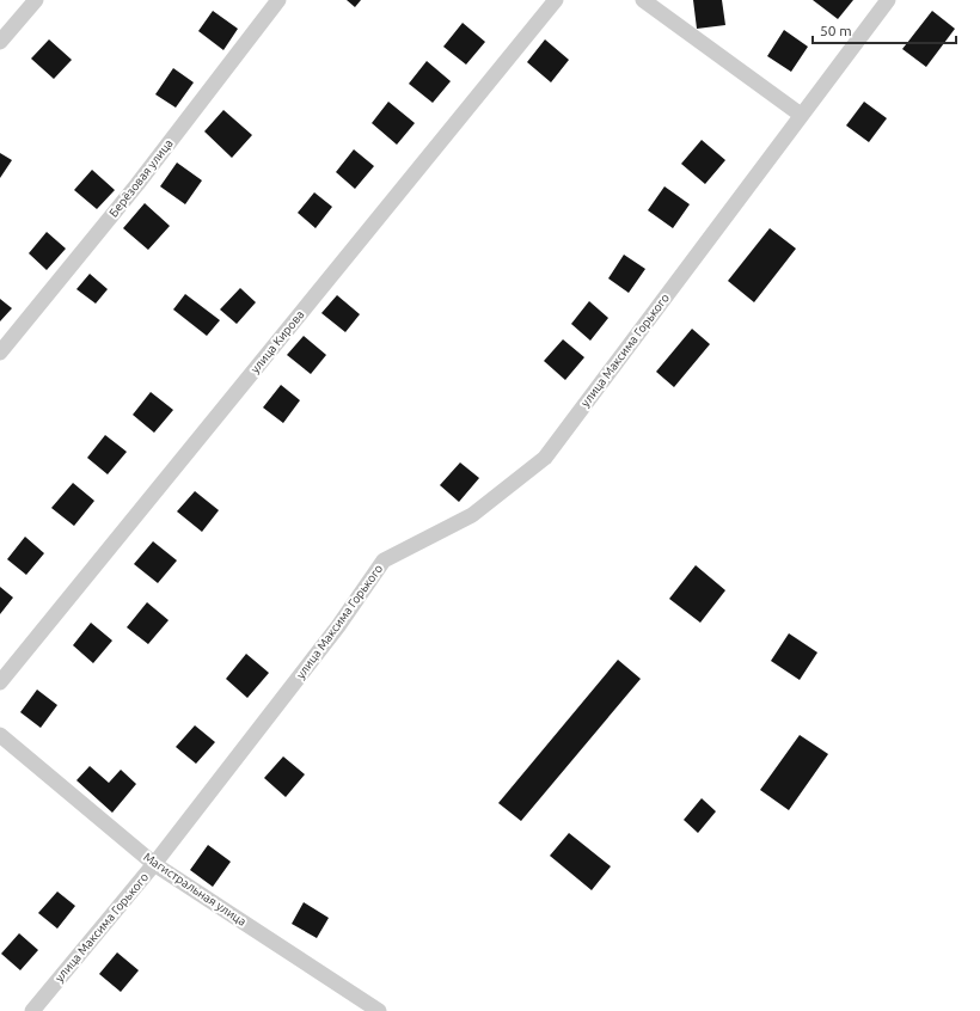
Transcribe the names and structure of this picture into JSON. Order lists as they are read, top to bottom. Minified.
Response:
{"streets":{"street":["Берёзовая улица","улица Кирова","улица Максима Горького","Магистральная улица"]},"crossings":[["улица Максима Горького","Магистральная улица"]],"scale_bar":"50 m"}
